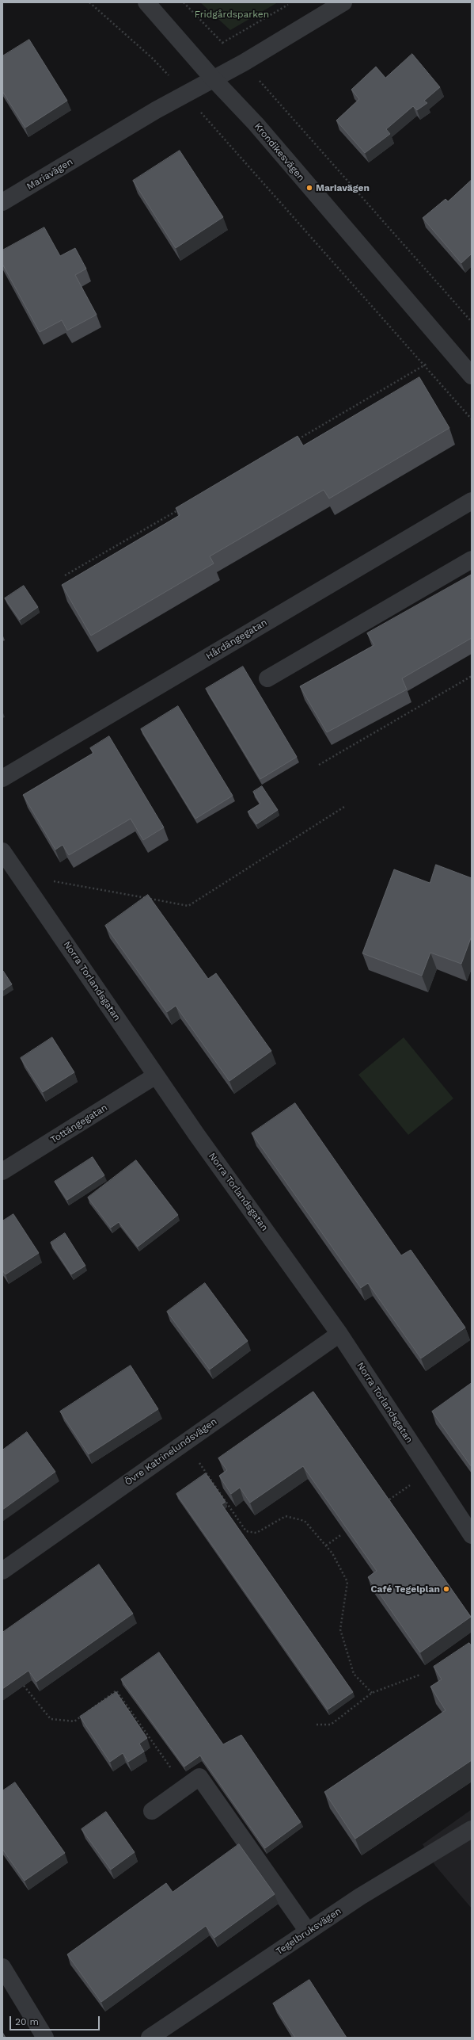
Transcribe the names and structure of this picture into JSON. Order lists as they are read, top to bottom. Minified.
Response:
{"streets":{"street":["Krondikesvägen","Mariavägen","Hårdängegatan","Norra Torlandsgatan","Tottängegatan","Övre Katrinelundsvägen","Tegelbruksvägen"]},"crossings":[["Krondikesvägen","Mariavägen"],["Norra Torlandsgatan","Tottängegatan"],["Norra Torlandsgatan","Övre Katrinelundsvägen"]],"parks":["Fridgårdsparken"],"places":["Mariavägen","Café Tegelplan"],"scale_bar":"20 m"}
